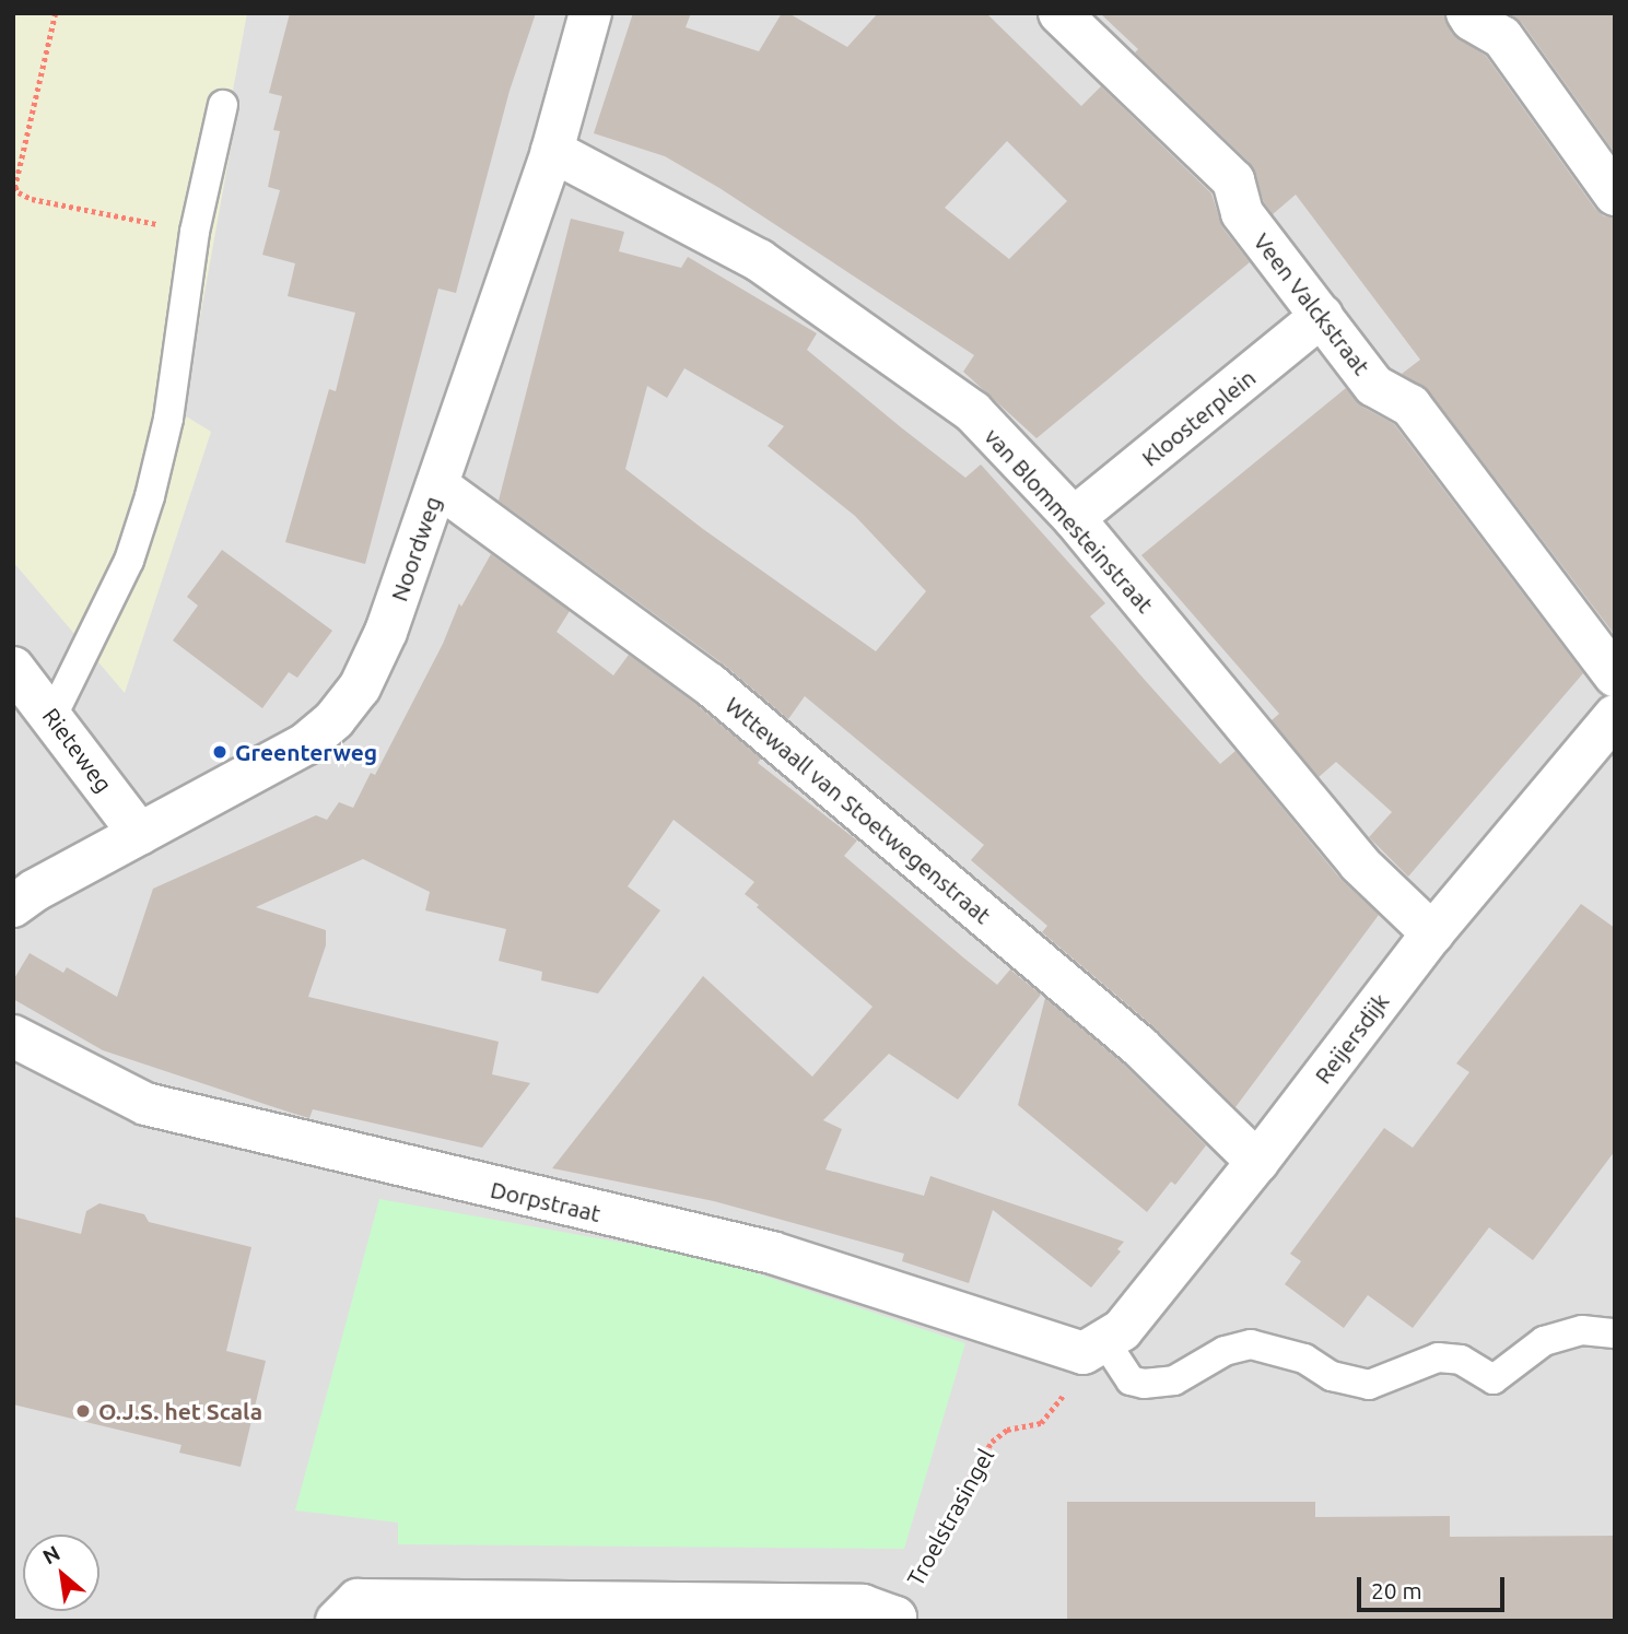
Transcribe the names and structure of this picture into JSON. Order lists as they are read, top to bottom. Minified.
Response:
{"streets":{"street":["Veen Valckstraat","Kloosterplein","van Blommesteinstraat","Noordweg","Rieteweg","Wttewaall van Stoetwegenstraat","Reijersdijk","Dorpstraat"],"path":["Troelstrasingel"]},"crossings":[["Veen Valckstraat","Kloosterplein"],["Kloosterplein","van Blommesteinstraat"],["van Blommesteinstraat","Noordweg"],["van Blommesteinstraat","Reijersdijk"],["Noordweg","Rieteweg"],["Noordweg","Wttewaall van Stoetwegenstraat"],["Wttewaall van Stoetwegenstraat","Reijersdijk"],["Reijersdijk","Dorpstraat"],["Reijersdijk","Troelstrasingel"],["Dorpstraat","Troelstrasingel"]],"places":["Greenterweg","O.J.S. het Scala"],"scale_bar":"20 m","north":"top left"}
